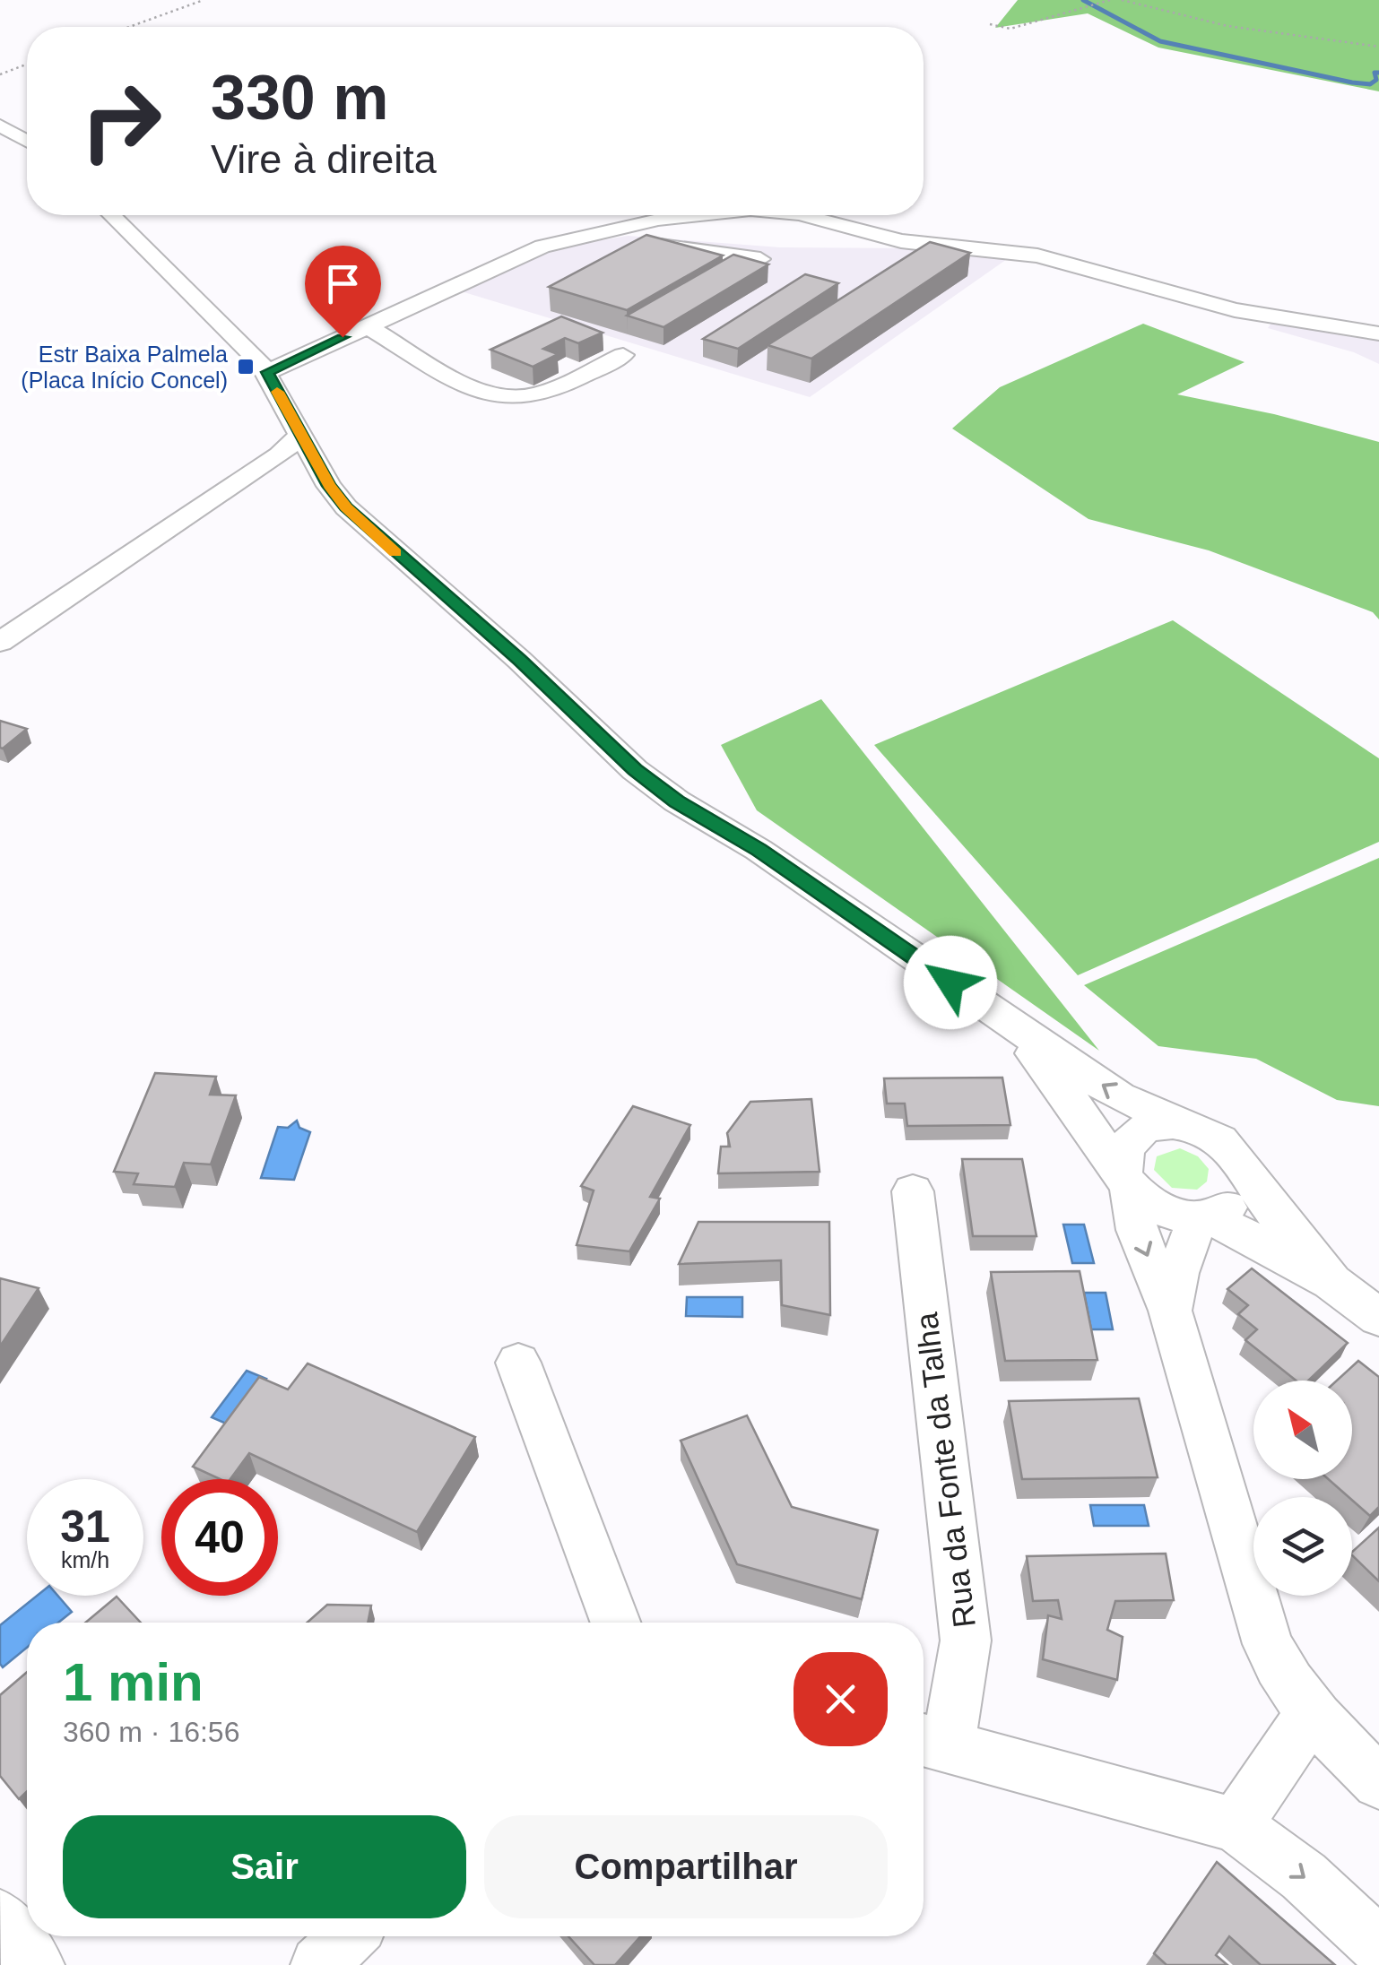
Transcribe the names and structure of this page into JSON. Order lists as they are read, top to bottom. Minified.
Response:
{"streets":{"street":["Rua da Fonte da Talha"]},"places":{"transit":["Estr Baixa Palmela (Placa Início Concel)"]},"north":"top left","page":{"turn":["330 m","Vire à direita"],"speed":"31 km/h","limit":"40","heading":["1 min","360 m · 16:56"],"buttons":["Sair","Compartilhar"]}}
